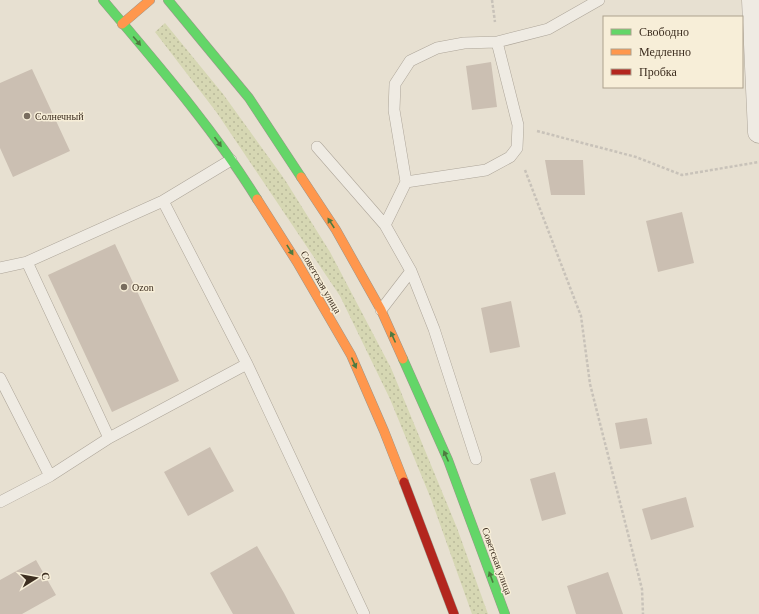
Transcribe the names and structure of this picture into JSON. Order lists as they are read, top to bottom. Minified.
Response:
{"streets":{"main road":["Советская улица"]},"places":["Солнечный","Ozon"],"legend":["Свободно","Медленно","Пробка"],"north":"right"}
